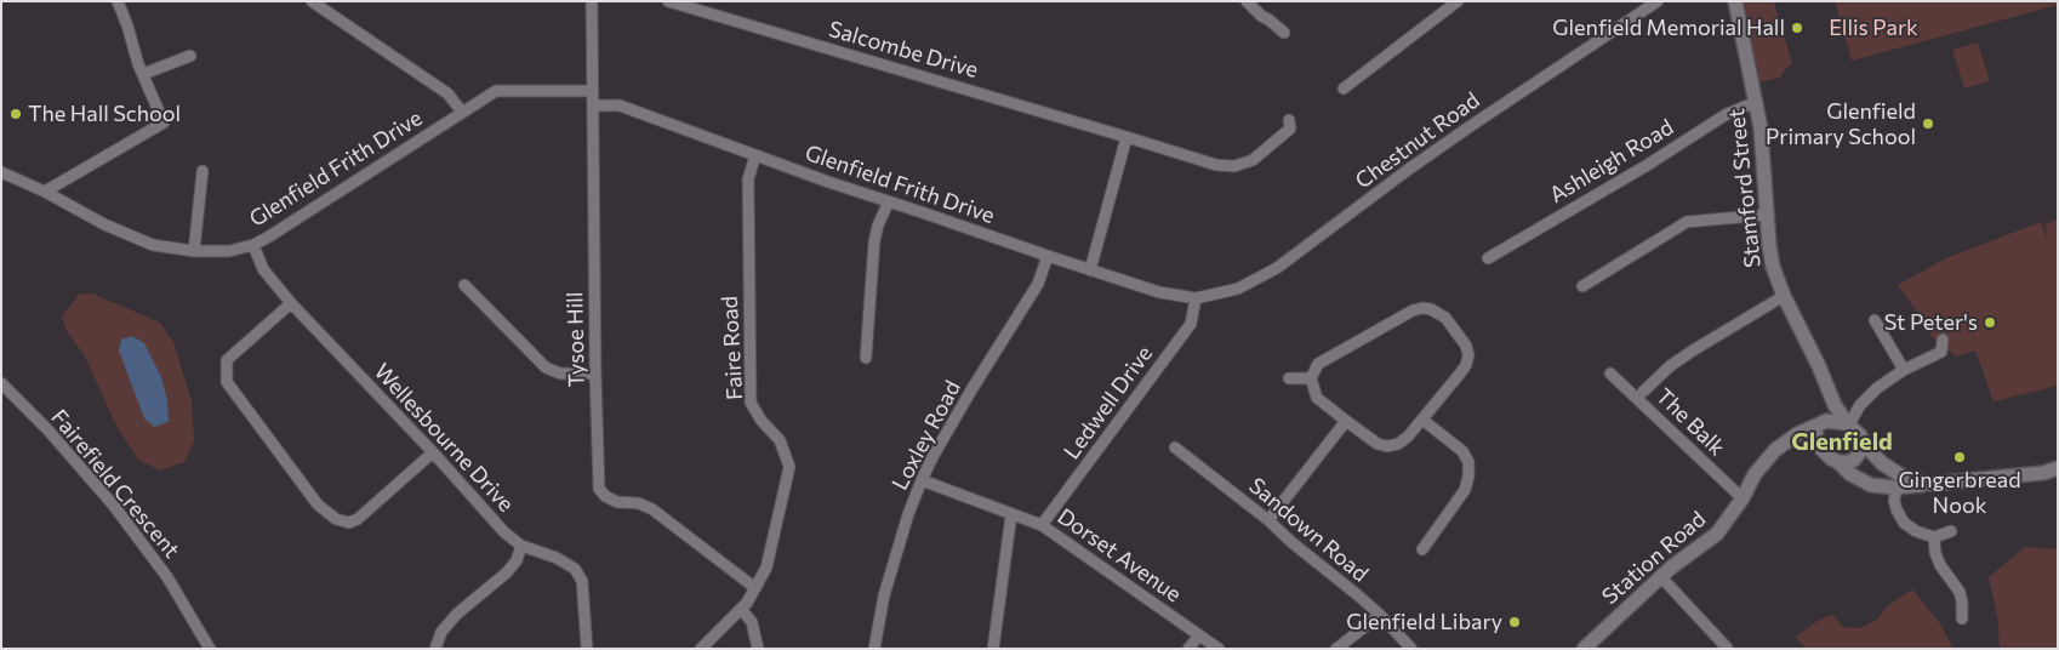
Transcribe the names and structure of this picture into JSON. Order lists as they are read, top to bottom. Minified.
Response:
{"streets":{"street":["Salcombe Drive","Chestnut Road","Ashleigh Road","Glenfield Frith Drive","Stamford Street","Tysoe Hill","Faire Road","Ledwell Drive","The Balk","Loxley Road","Wellesbourne Drive","Fairefield Crescent","Sandown Road","Dorset Avenue","Station Road"]},"crossings":[["Chestnut Road","Glenfield Frith Drive"],["Chestnut Road","Ledwell Drive"],["Ashleigh Road","Stamford Street"],["Glenfield Frith Drive","Tysoe Hill"],["Glenfield Frith Drive","Faire Road"],["Glenfield Frith Drive","Ledwell Drive"],["Glenfield Frith Drive","Loxley Road"],["Glenfield Frith Drive","Wellesbourne Drive"],["Stamford Street","Station Road"],["Tysoe Hill","Faire Road"],["Ledwell Drive","Dorset Avenue"],["The Balk","Station Road"],["Loxley Road","Dorset Avenue"]],"districts":["Glenfield"],"parks":["Ellis Park"],"places":["Glenfield Memorial Hall","The Hall School","Glenfield Primary School","St Peter's","Gingerbread Nook","Glenfield Libary"]}
